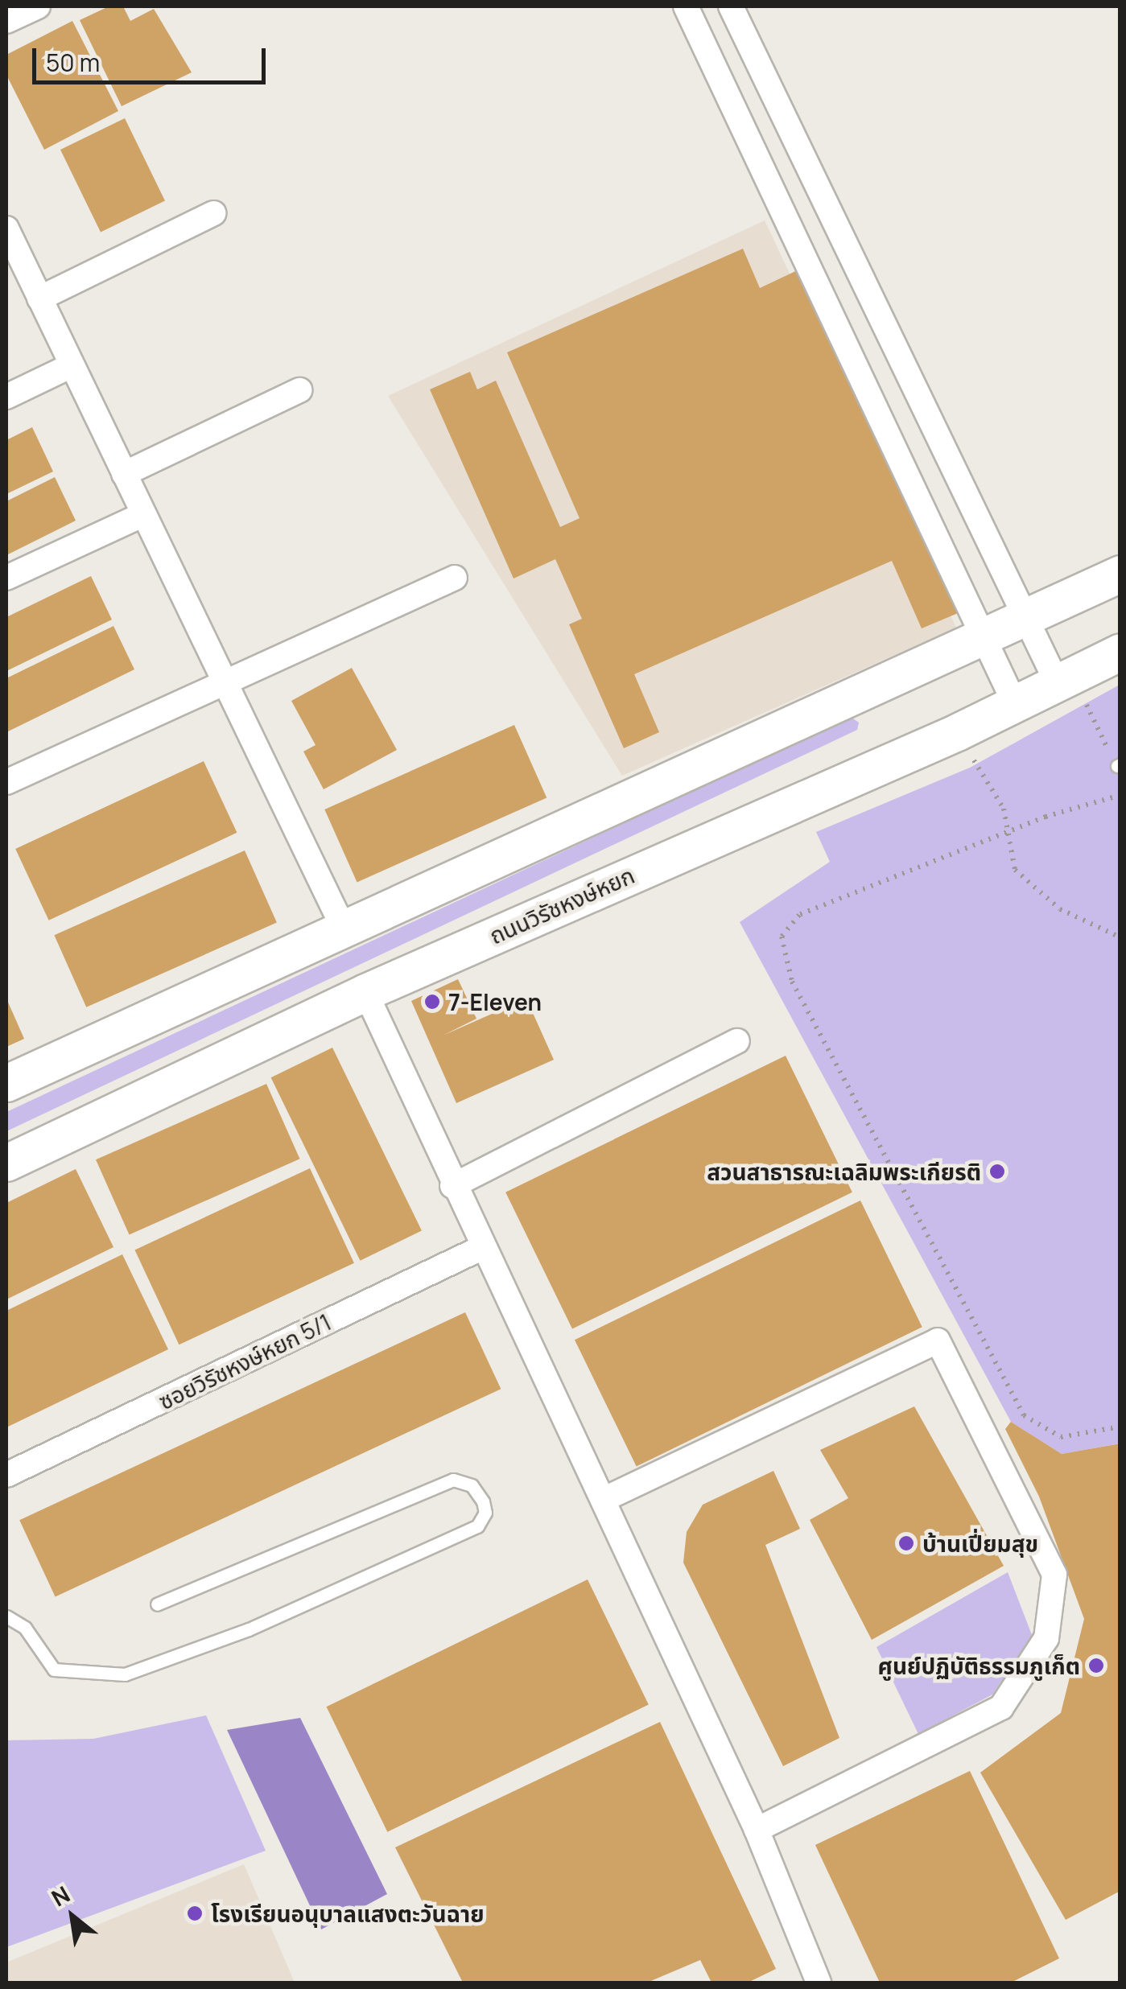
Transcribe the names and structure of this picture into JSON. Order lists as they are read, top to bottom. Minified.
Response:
{"streets":{"main road":["ถนนวิรัชหงษ์หยก"],"street":["ซอยวิรัชหงษ์หยก 5/1"]},"places":["7-Eleven","สวนสาธารณะเฉลิมพระเกียรติ","บ้านเปี่ยมสุข","ศูนย์ปฏิบัติธรรมภูเก็ต","โรงเรียนอนุบาลแสงตะวันฉาย"],"scale_bar":"50 m","north":"top left"}
